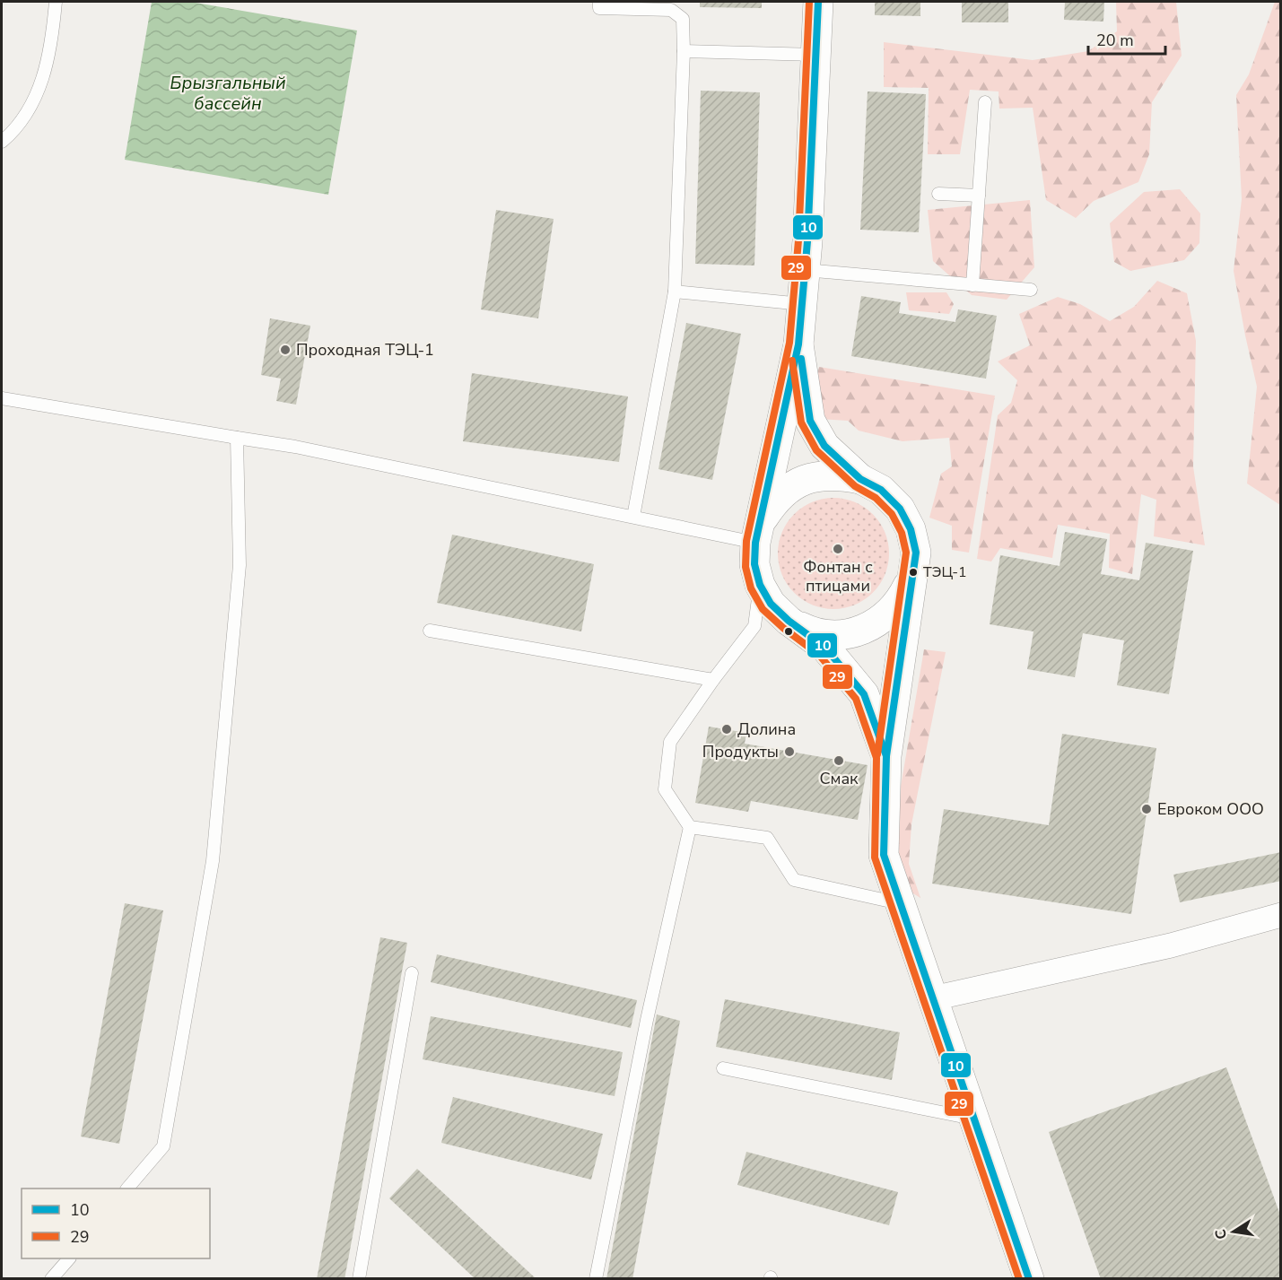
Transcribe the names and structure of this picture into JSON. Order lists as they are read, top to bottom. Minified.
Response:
{"water":["Брызгальный бассейн"],"places":["Проходная ТЭЦ-1","Фонтан с птицами","ТЭЦ-1","Долина","Продукты","Смак","Евроком ООО"],"lines":["transit line 10","transit line 29"],"legend":["10","29"],"scale_bar":"20 m","north":"left"}
